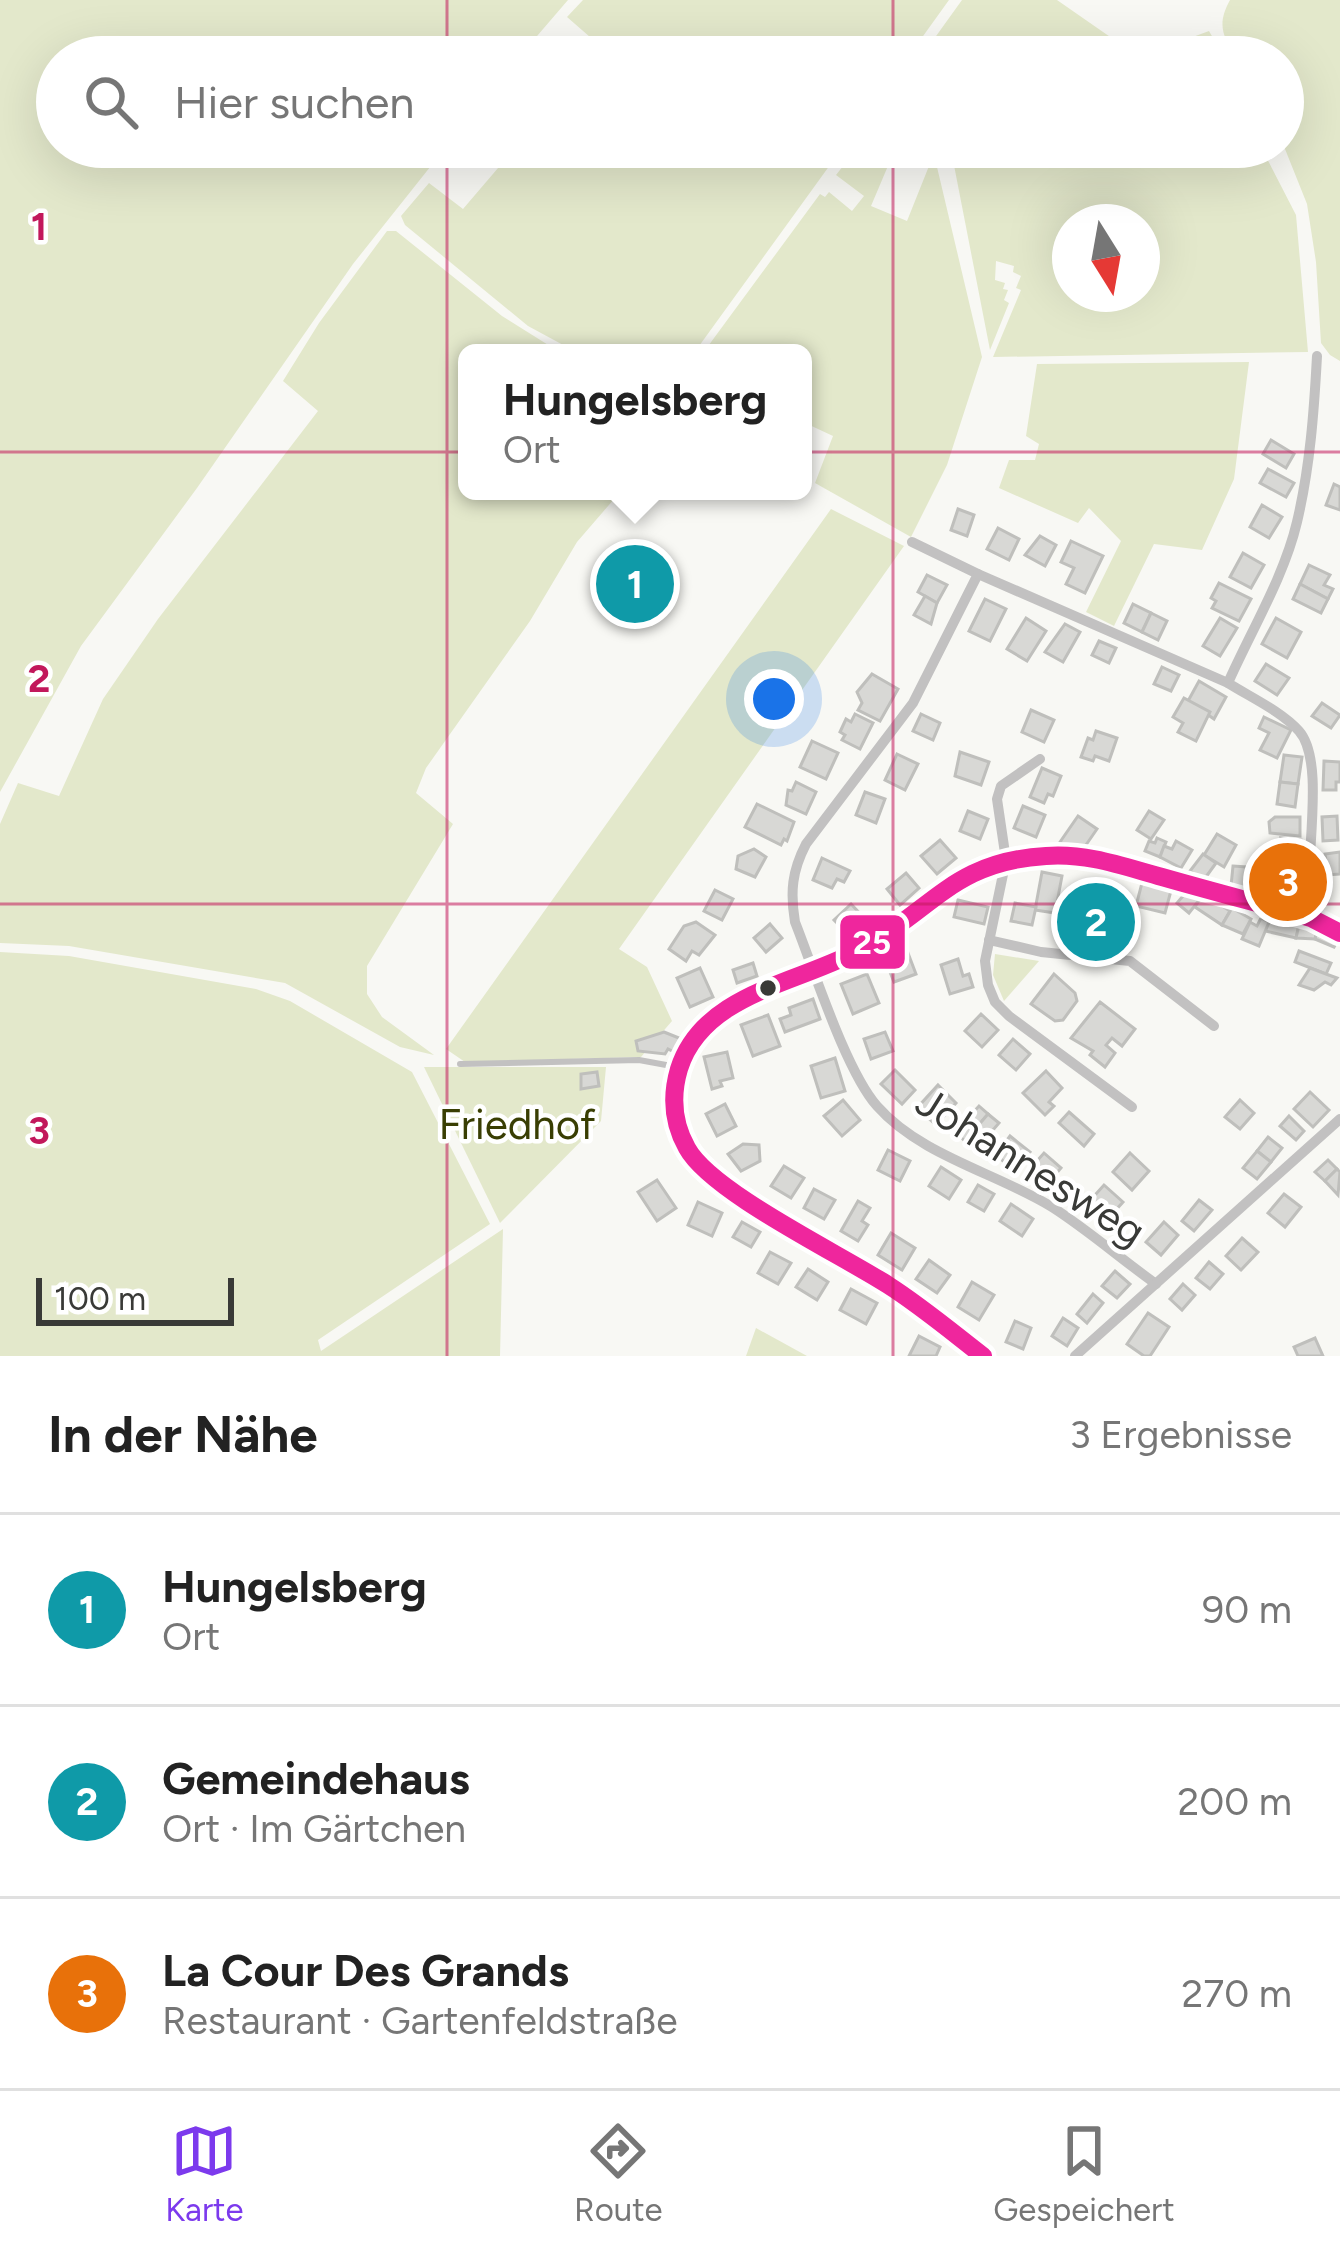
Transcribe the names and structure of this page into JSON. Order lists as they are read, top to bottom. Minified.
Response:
{"streets":{"street":["Johannesweg"]},"parks":["Friedhof"],"lines":["transit line 25"],"scale_bar":"100 m","north":"bottom","page":{"search":"Hier suchen","popup":["Hungelsberg","Ort"],"pins":["1","3","2"],"scale":"100 m","heading":["In der Nähe","3 Ergebnisse"],"list":[{"mark":"1","name":"Hungelsberg","note":"Ort","value":"90 m"},{"mark":"2","name":"Gemeindehaus","note":"Ort · Im Gärtchen","value":"200 m"},{"mark":"3","name":"La Cour Des Grands","note":"Restaurant · Gartenfeldstraße","value":"270 m"}],"nav":["Karte","Route","Gespeichert"]},"grid":{"rows":["1","2","3"]}}
